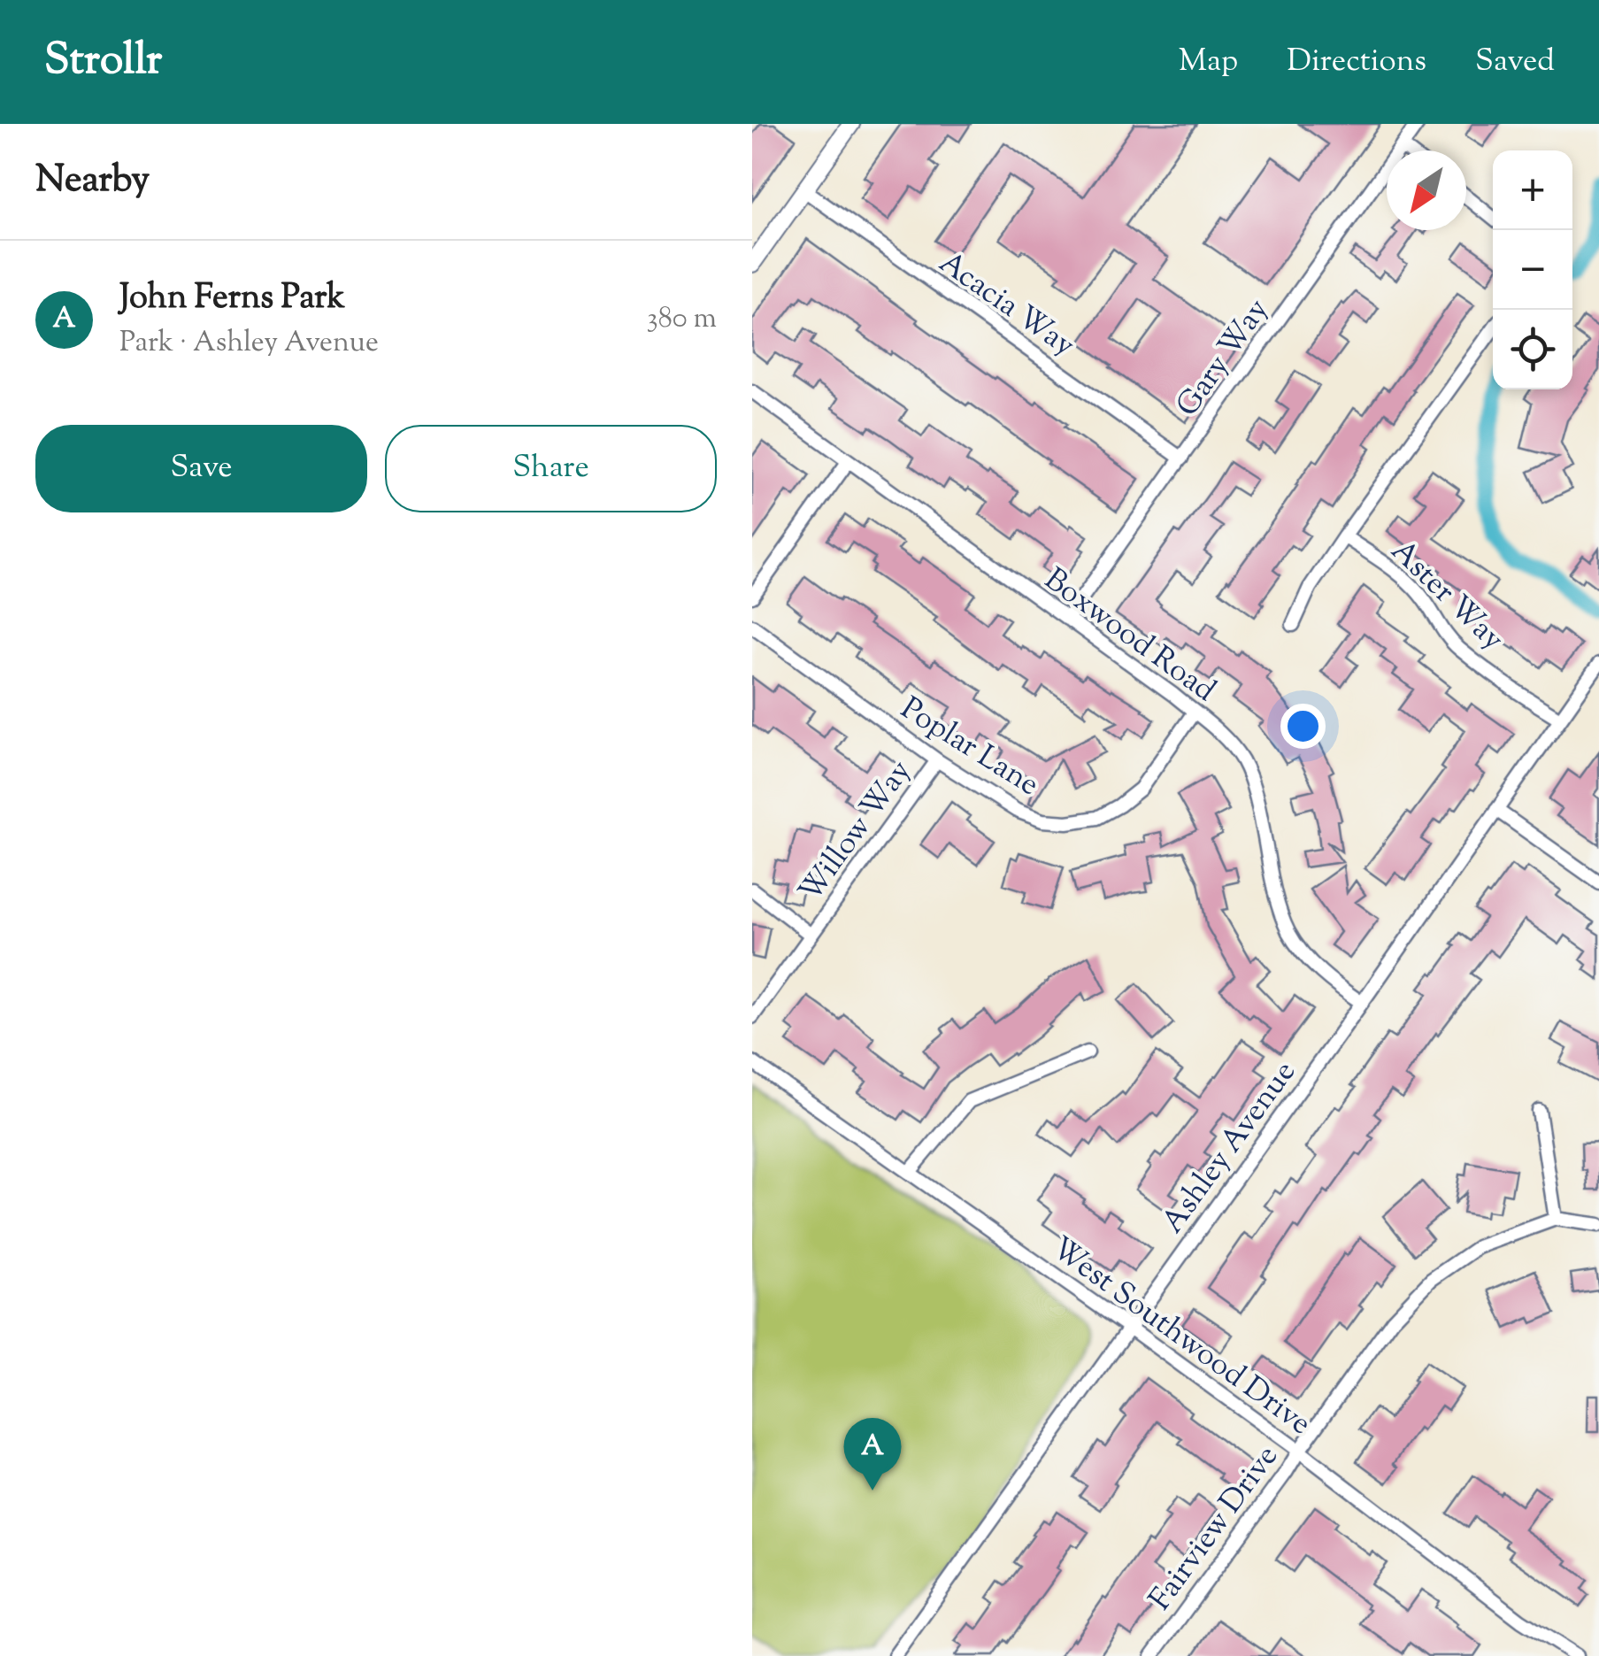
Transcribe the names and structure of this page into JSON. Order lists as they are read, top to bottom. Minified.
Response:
{"streets":{"street":["Acacia Way","Gary Way","Aster Way","Boxwood Road","Poplar Lane","Willow Way","Ashley Avenue","West Southwood Drive","Fairview Drive"]},"crossings":[["Acacia Way","Gary Way"],["Gary Way","Boxwood Road"],["Aster Way","Ashley Avenue"],["Boxwood Road","Poplar Lane"],["Boxwood Road","Ashley Avenue"],["Poplar Lane","Willow Way"],["Ashley Avenue","West Southwood Drive"],["West Southwood Drive","Fairview Drive"]],"north":"bottom left","page":{"header":"Strollr","nav":["Map","Directions","Saved"],"heading":"Nearby","map_buttons":["+","−"],"list":[{"mark":"A","name":"John Ferns Park","note":"Park · Ashley Avenue","value":"380 m"}],"buttons":["Save","Share"],"pins":"A"}}
